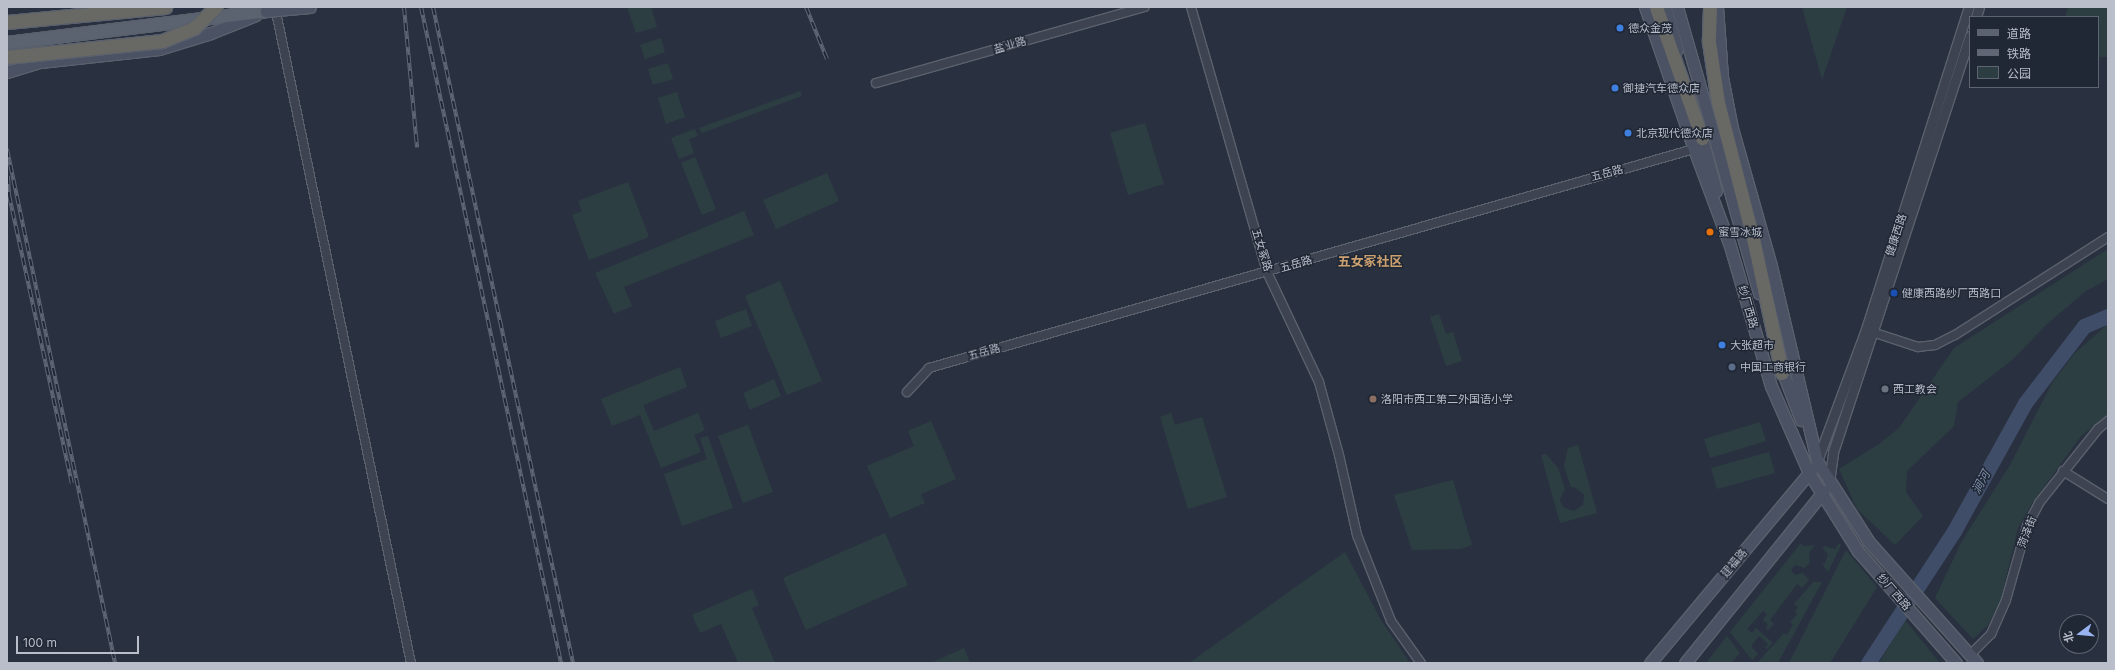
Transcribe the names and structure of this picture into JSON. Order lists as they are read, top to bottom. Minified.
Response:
{"streets":{"main road":["纱厂西路","建福路"],"street":["盐业路","五岳路","健康西路","五女冢路","菏泽街"]},"crossings":[["五岳路","五女冢路"],["五岳路","纱厂西路"],["健康西路","纱厂西路"],["健康西路","建福路"],["纱厂西路","菏泽街"],["纱厂西路","建福路"]],"districts":["五女冢社区"],"water":["涧河"],"places":["德众金茂","御捷汽车德众店","北京现代德众店","蜜雪冰城","健康西路纱厂西路口","大张超市","中国工商银行","西工教会","洛阳市西工第二外国语小学"],"legend":["道路","铁路","公园"],"scale_bar":"100 m","north":"left"}
